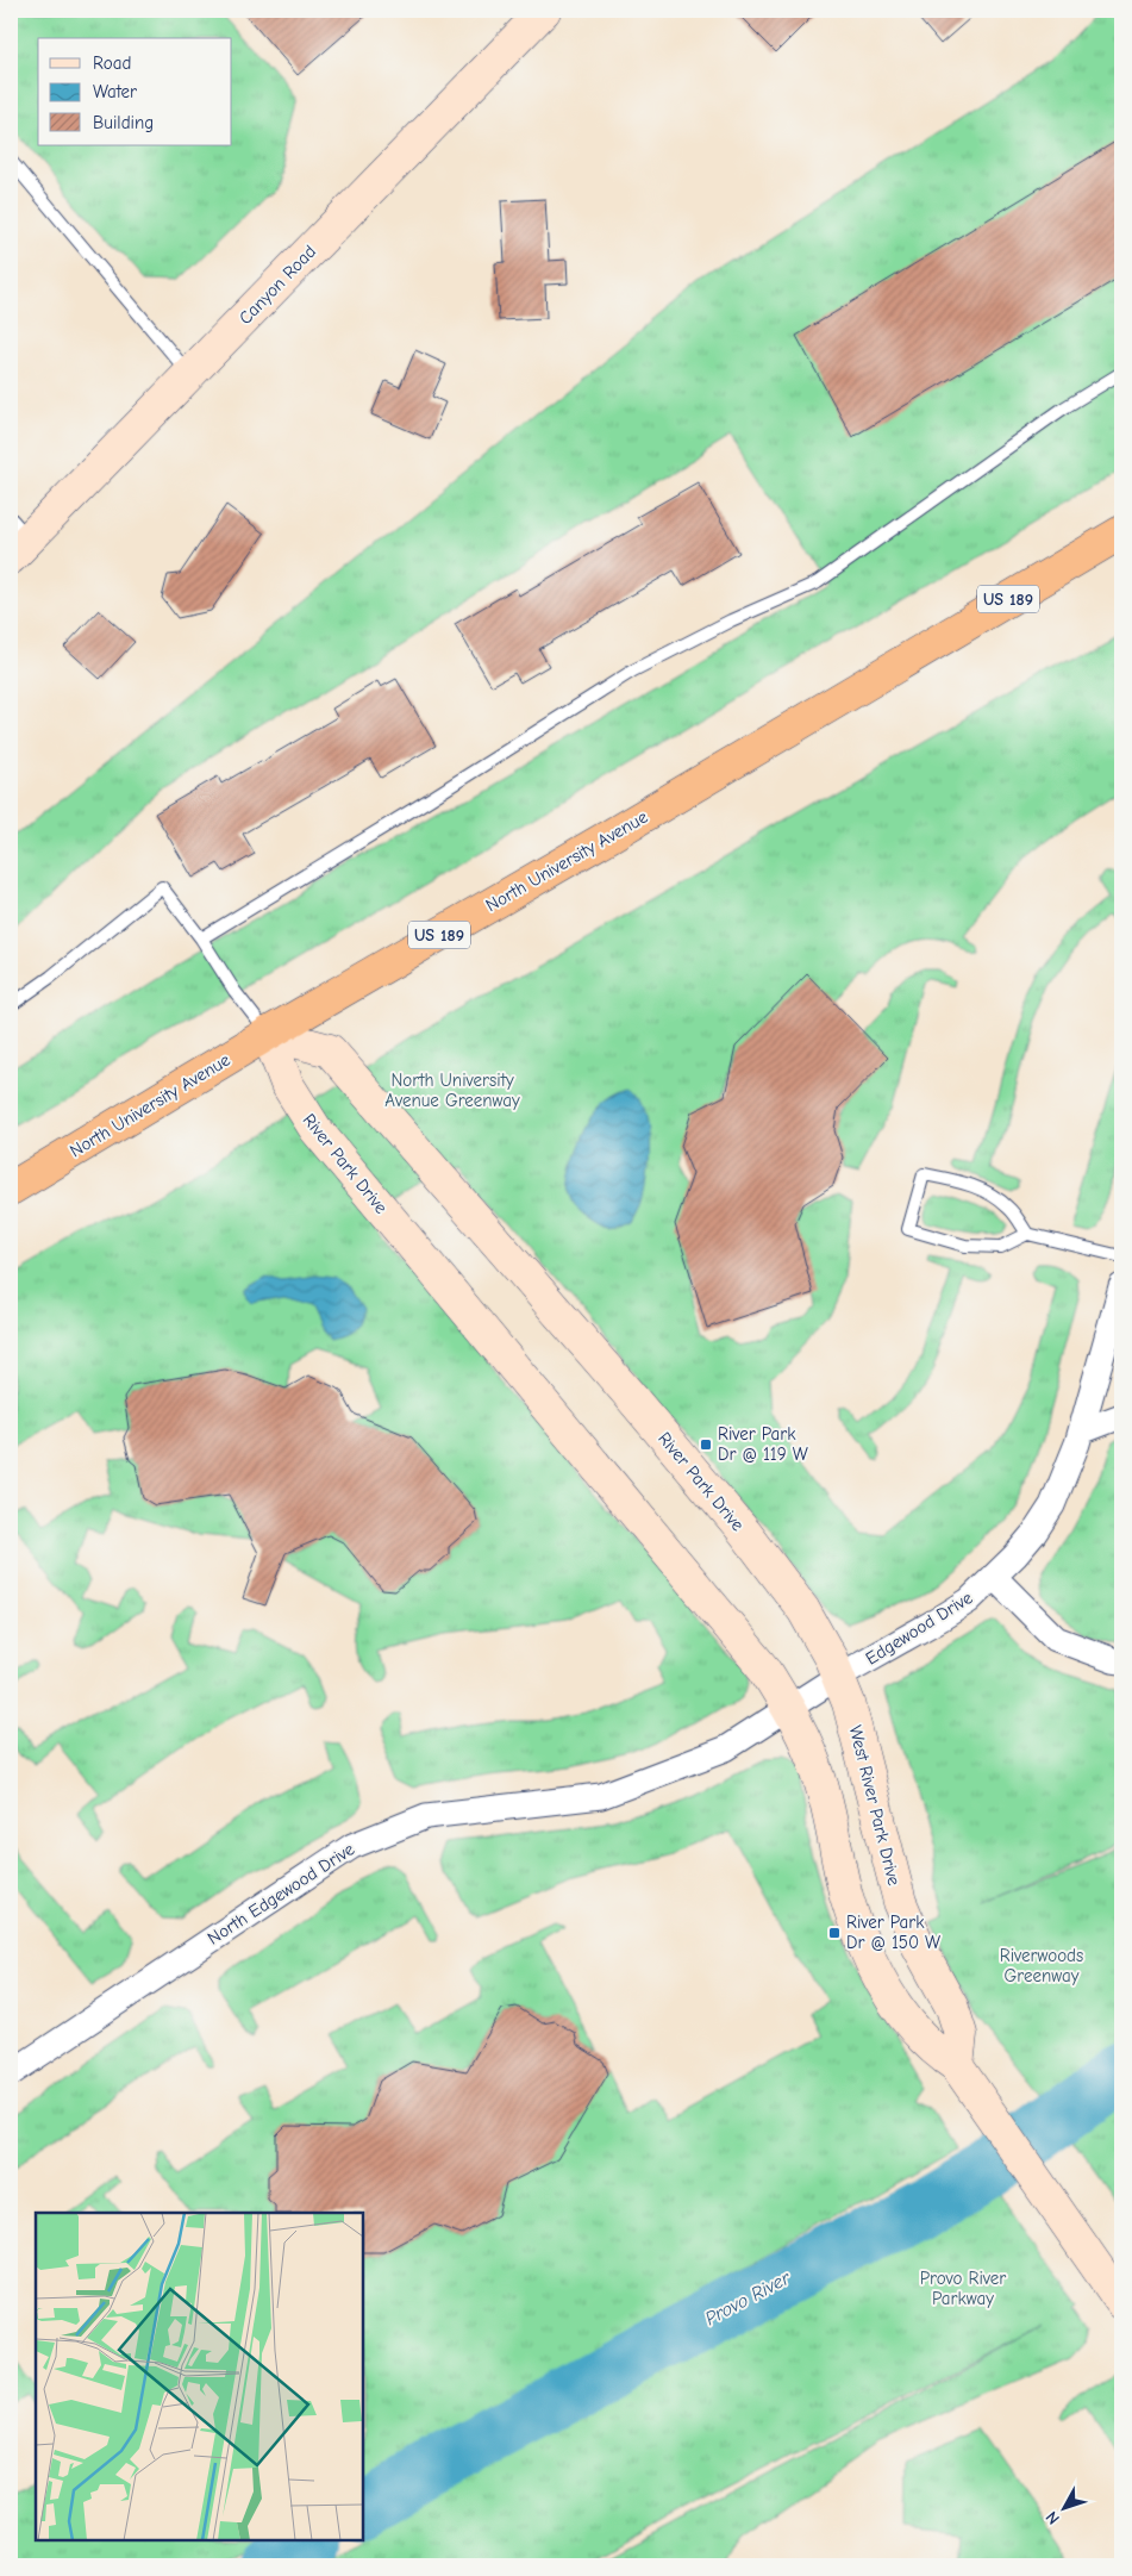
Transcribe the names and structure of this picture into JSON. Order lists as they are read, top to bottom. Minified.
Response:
{"streets":{"highway":["US 189","North University Avenue"],"street":["Canyon Road","River Park Drive","Edgewood Drive","West River Park Drive","North Edgewood Drive"]},"crossings":[["North University Avenue","River Park Drive"],["River Park Drive","Edgewood Drive"],["River Park Drive","West River Park Drive"],["River Park Drive","North Edgewood Drive"],["Edgewood Drive","West River Park Drive"],["Edgewood Drive","North Edgewood Drive"]],"water":["Provo River"],"parks":["North University Avenue Greenway","Riverwoods Greenway","Provo River Parkway"],"places":{"transit":["River Park Dr @ 119 W","River Park Dr @ 150 W"]},"legend":["Road","Water","Building"],"north":"bottom left"}
